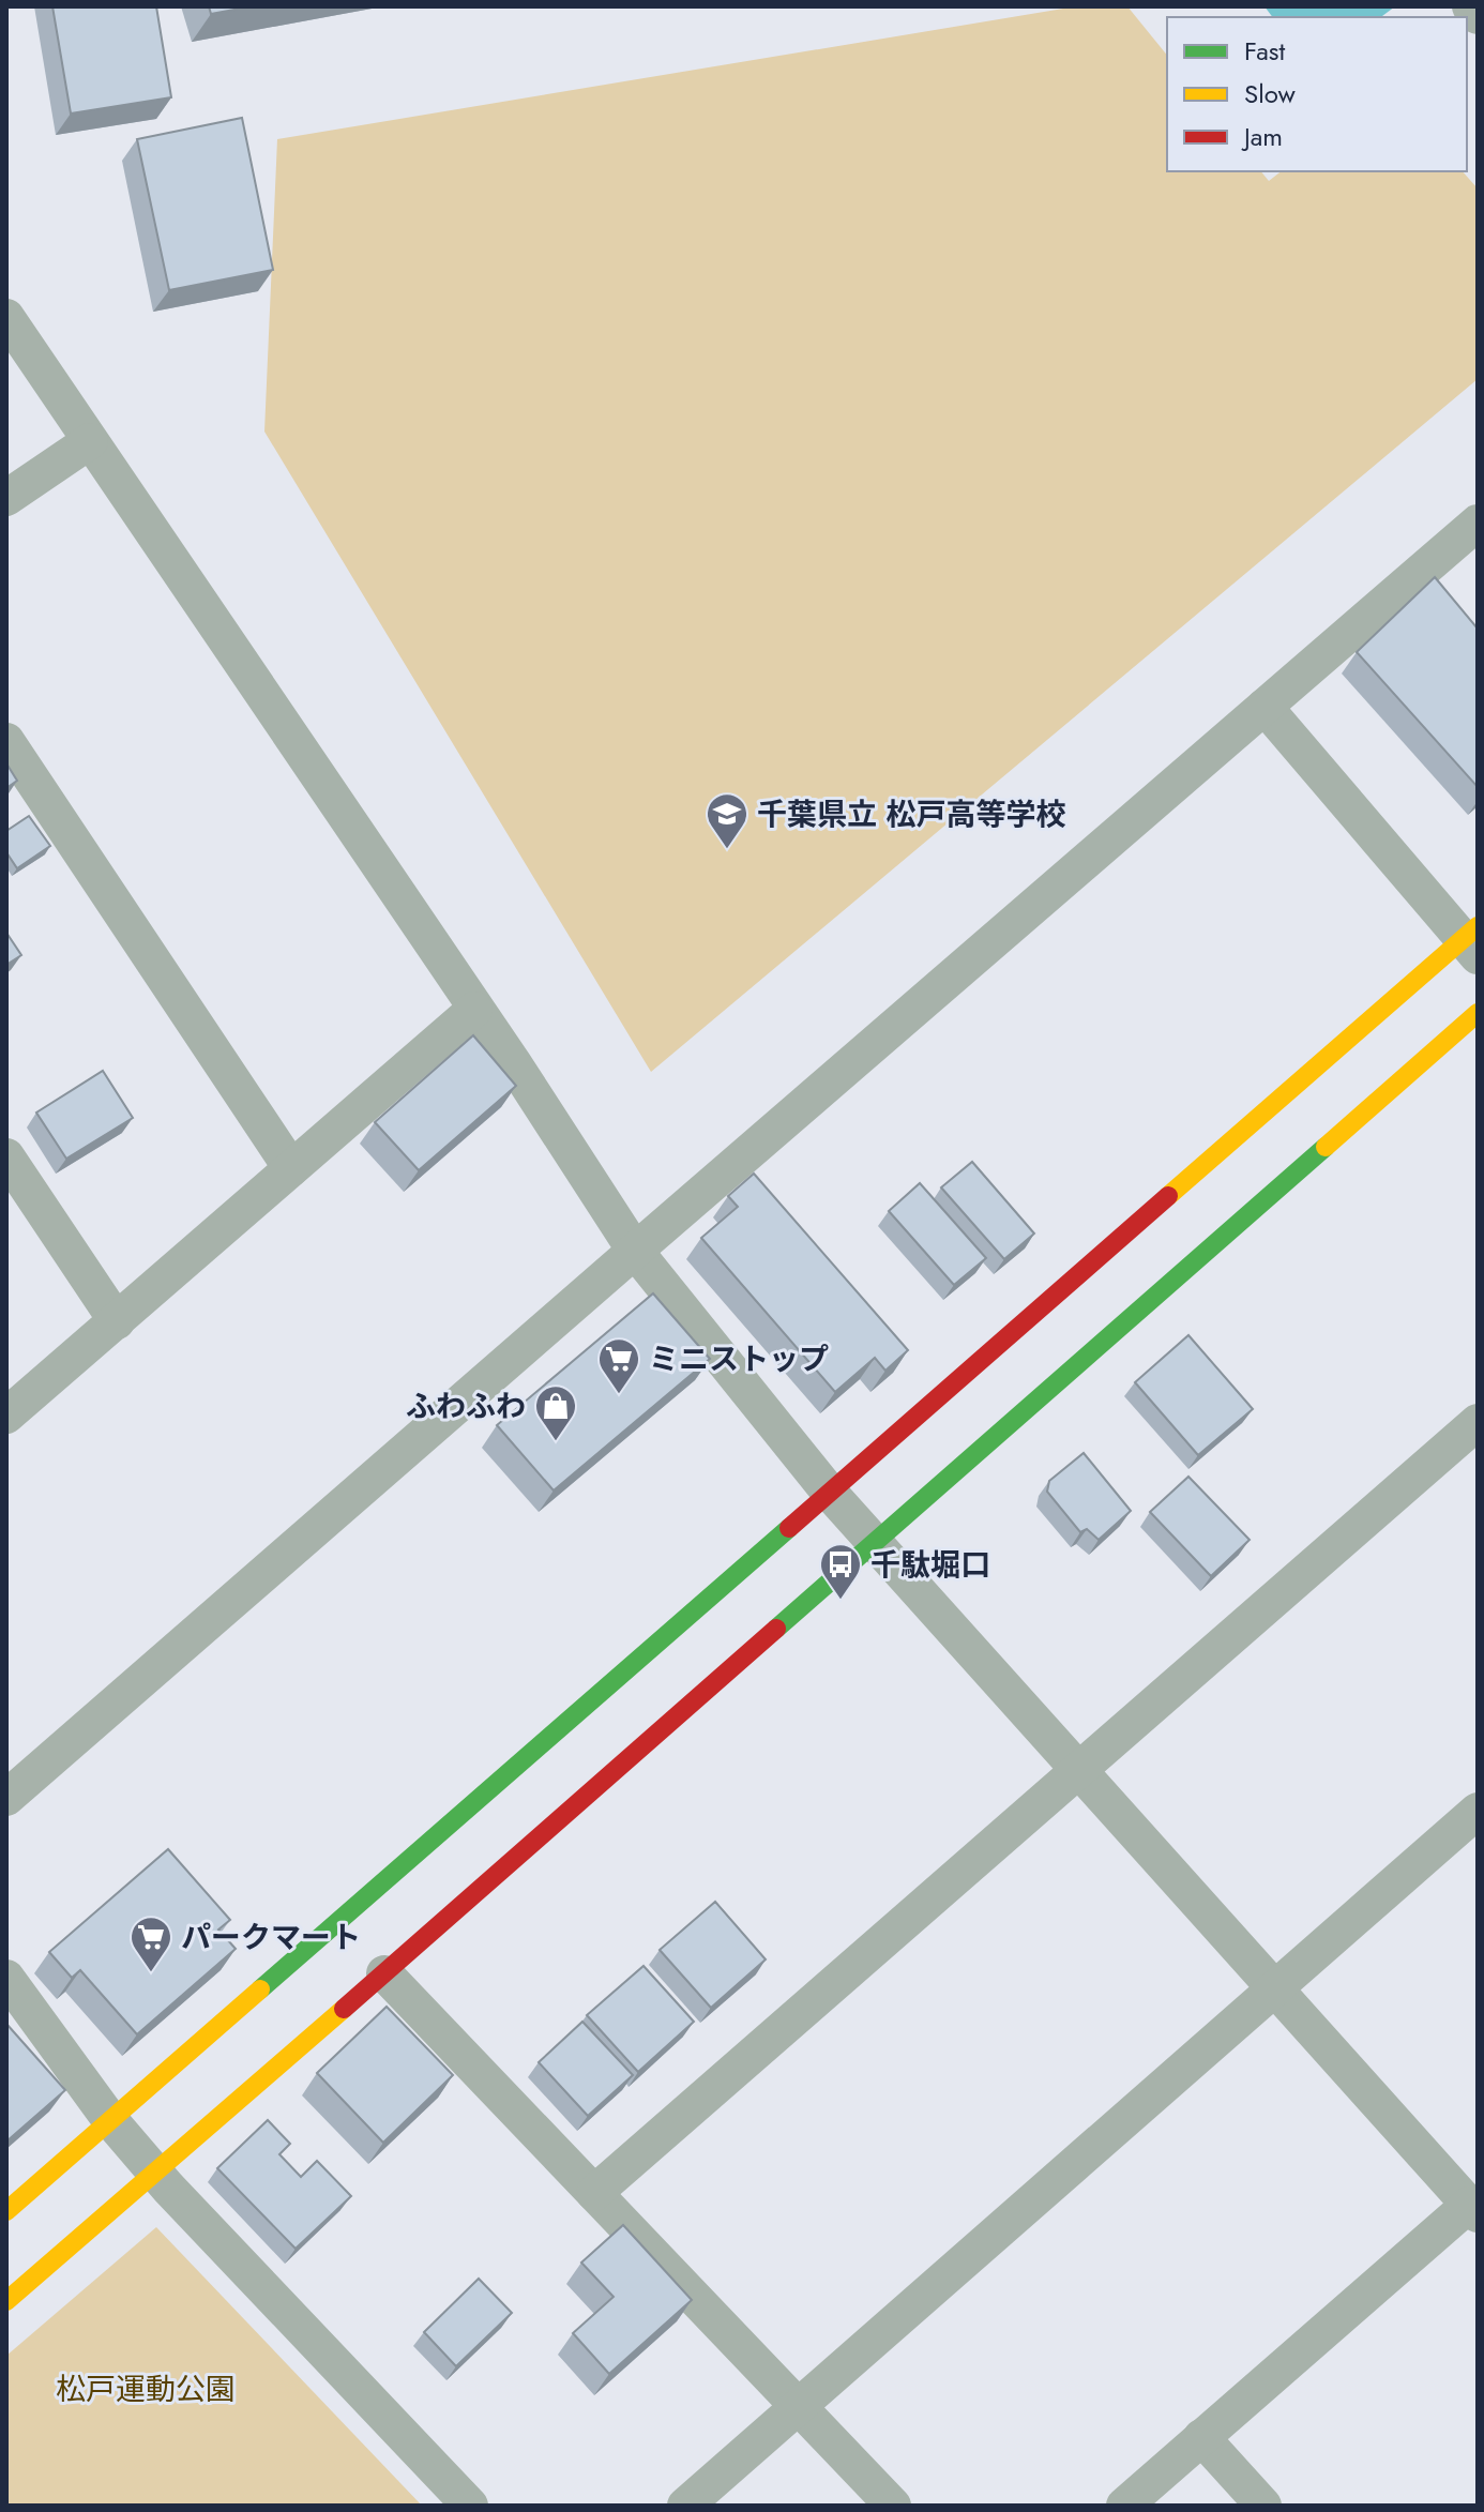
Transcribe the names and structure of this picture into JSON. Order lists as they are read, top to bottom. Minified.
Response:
{"parks":["松戸運動公園"],"places":{"school or university":["千葉県立 松戸高等学校"],"supermarket":["ミニストップ","パークマート"],"shop":["ふわふわ"],"bus stop":["千駄堀口"]},"legend":["Fast","Slow","Jam"]}
